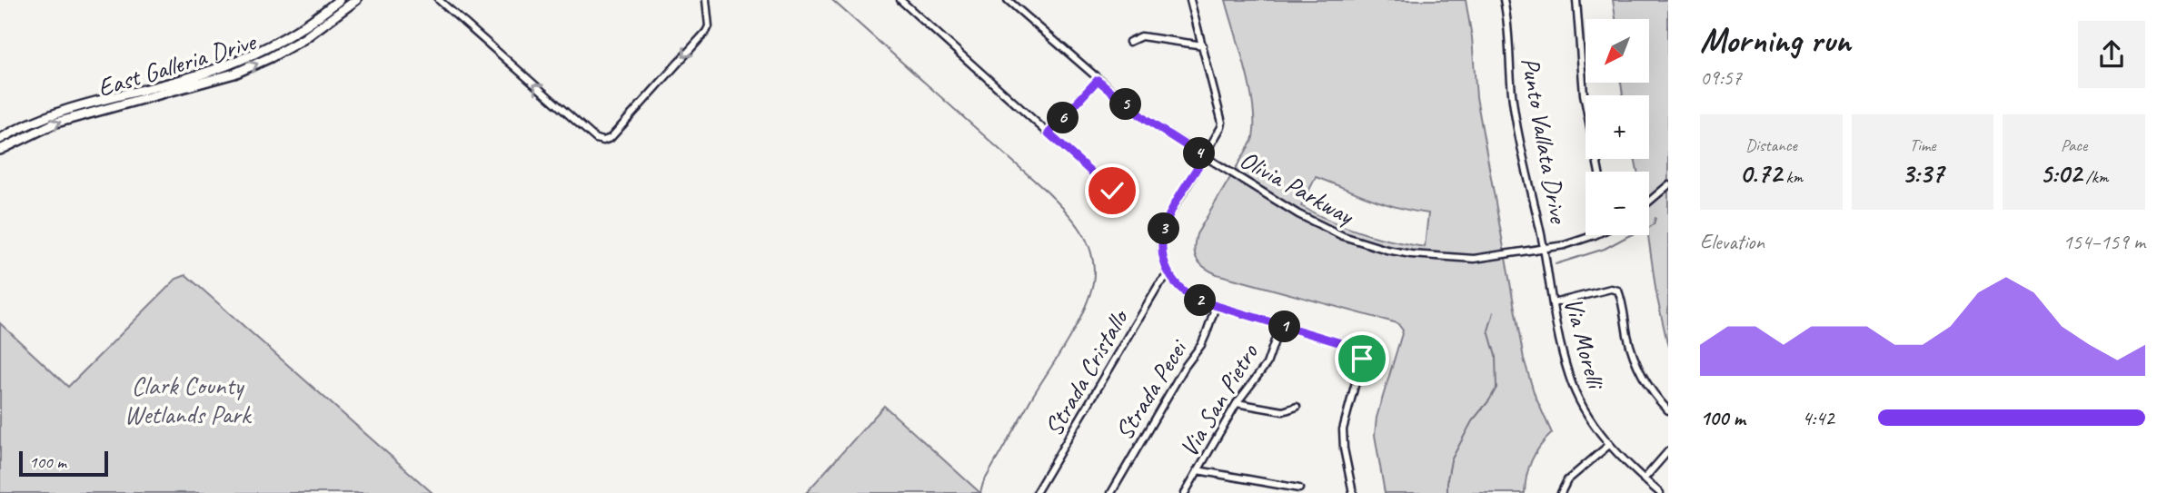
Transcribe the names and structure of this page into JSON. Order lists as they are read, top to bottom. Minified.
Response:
{"streets":{"main road":["East Galleria Drive"],"street":["Punto Vallata Drive","Olivia Parkway","Via Morelli","Strada Cristallo","Strada Pecei","Via San Pietro"]},"crossings":[["Punto Vallata Drive","Olivia Parkway"],["Punto Vallata Drive","Via Morelli"],["Olivia Parkway","Via Morelli"]],"parks":["Clark County Wetlands Park"],"scale_bar":"100 m","north":"bottom left","page":{"heading":["Morning run","09:57"],"map_buttons":["+","−"],"pins":["5","6","4","3","2","1"],"stats":[["Distance","0.72 km"],["Time","3:37"],["Pace","5:02 /km"]],"chart":["Elevation","154–159 m"],"list":[{"name":"100 m","note":"4:42"}],"scale":"100 m"}}
